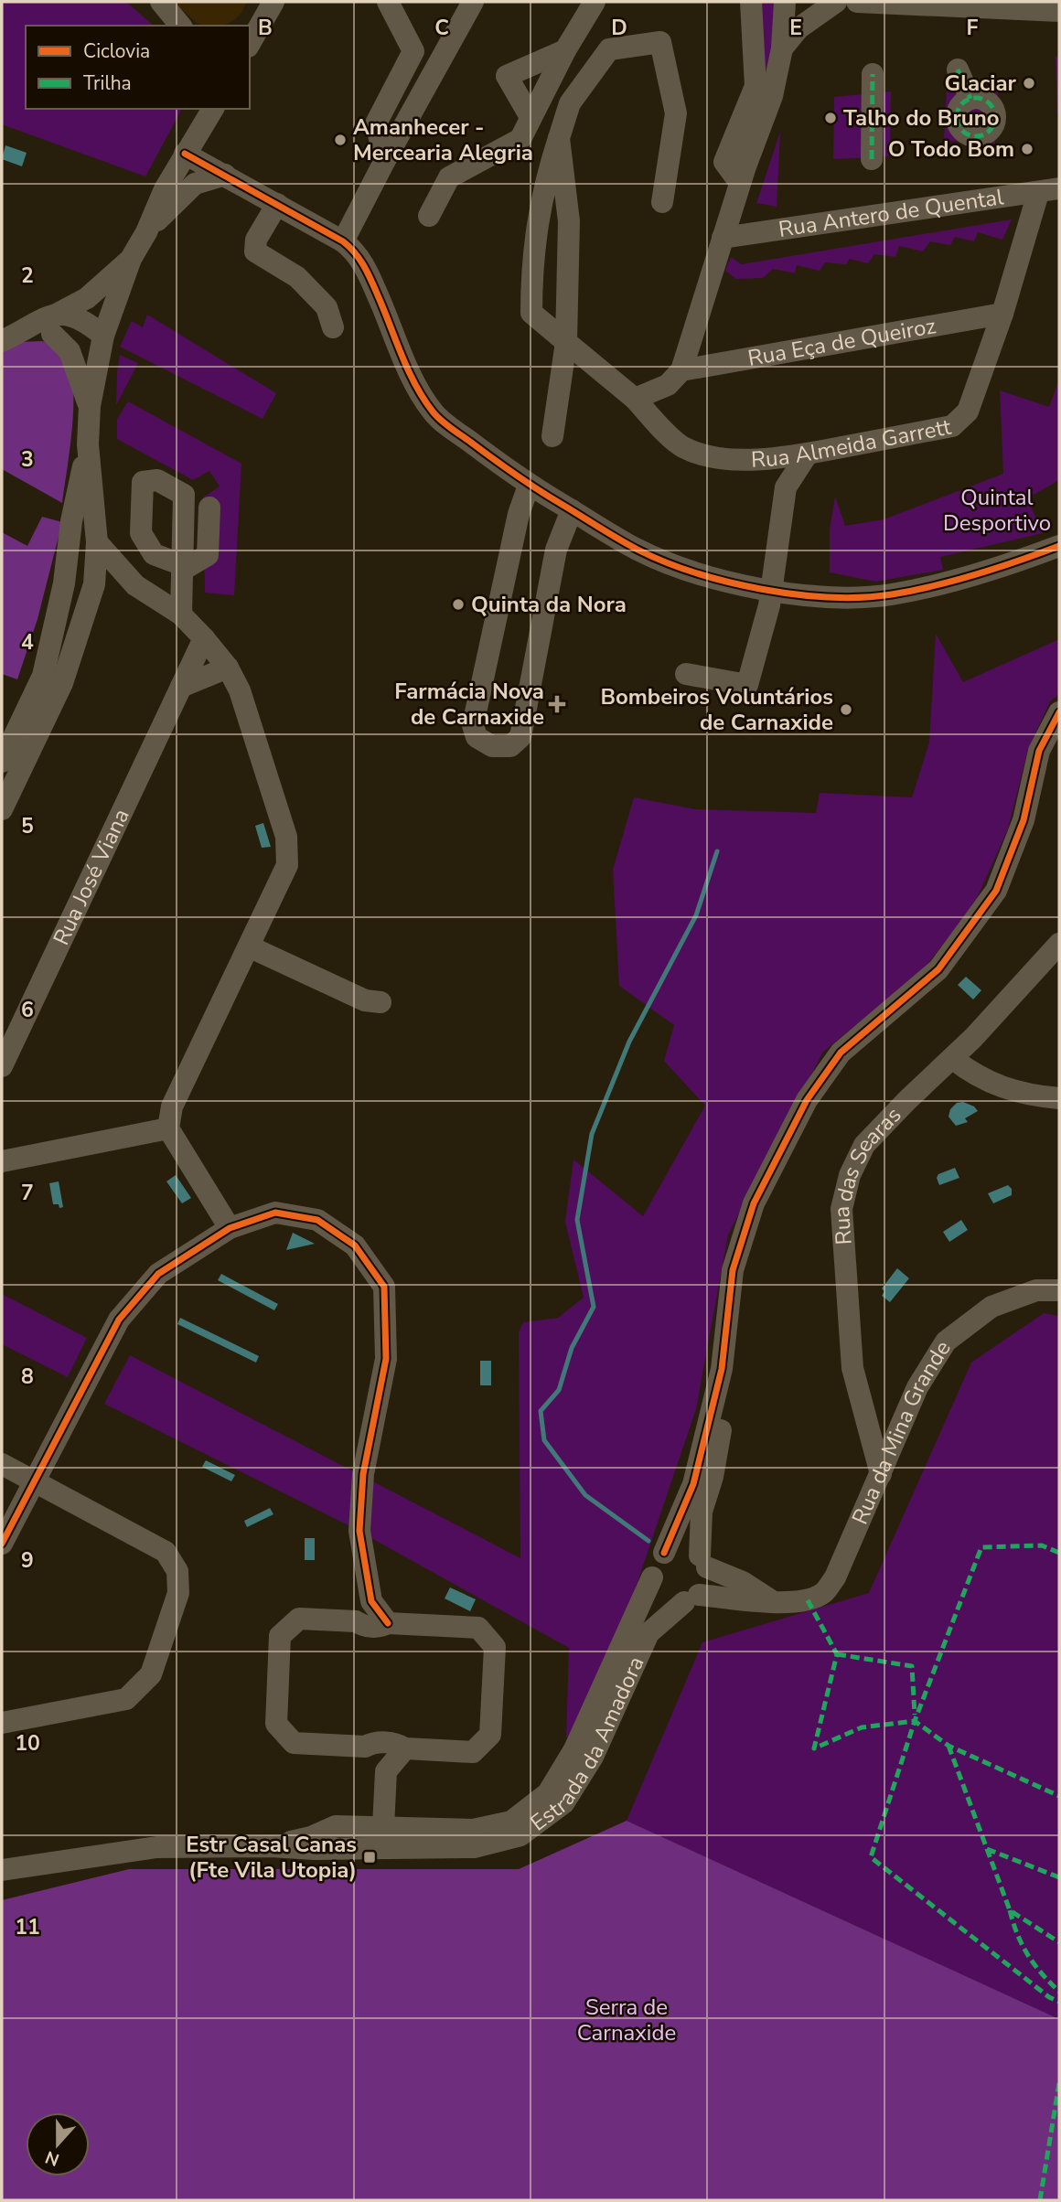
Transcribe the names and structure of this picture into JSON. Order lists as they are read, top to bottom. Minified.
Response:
{"streets":{"street":["Rua Antero de Quental","Rua Eça de Queiroz","Rua Almeida Garrett","Rua José Viana","Rua das Searas","Rua da Mina Grande","Estrada da Amadora"]},"crossings":[["Rua Antero de Quental","Rua Almeida Garrett"],["Rua Eça de Queiroz","Rua Almeida Garrett"],["Rua das Searas","Rua da Mina Grande"],["Rua da Mina Grande","Estrada da Amadora"]],"parks":["Quintal Desportivo","Serra de Carnaxide"],"places":{"other":["Glaciar","Talho do Bruno","Amanhecer - Mercearia Alegria","O Todo Bom","Quinta da Nora","Bombeiros Voluntários de Carnaxide"],"health":["Farmácia Nova de Carnaxide"],"transit":["Estr Casal Canas (Fte Vila Utopia)"]},"legend":["Ciclovia","Trilha"],"north":"bottom","grid":{"columns":["B","C","D","E","F"],"rows":["2","3","4","5","6","7","8","9","10","11"]}}
